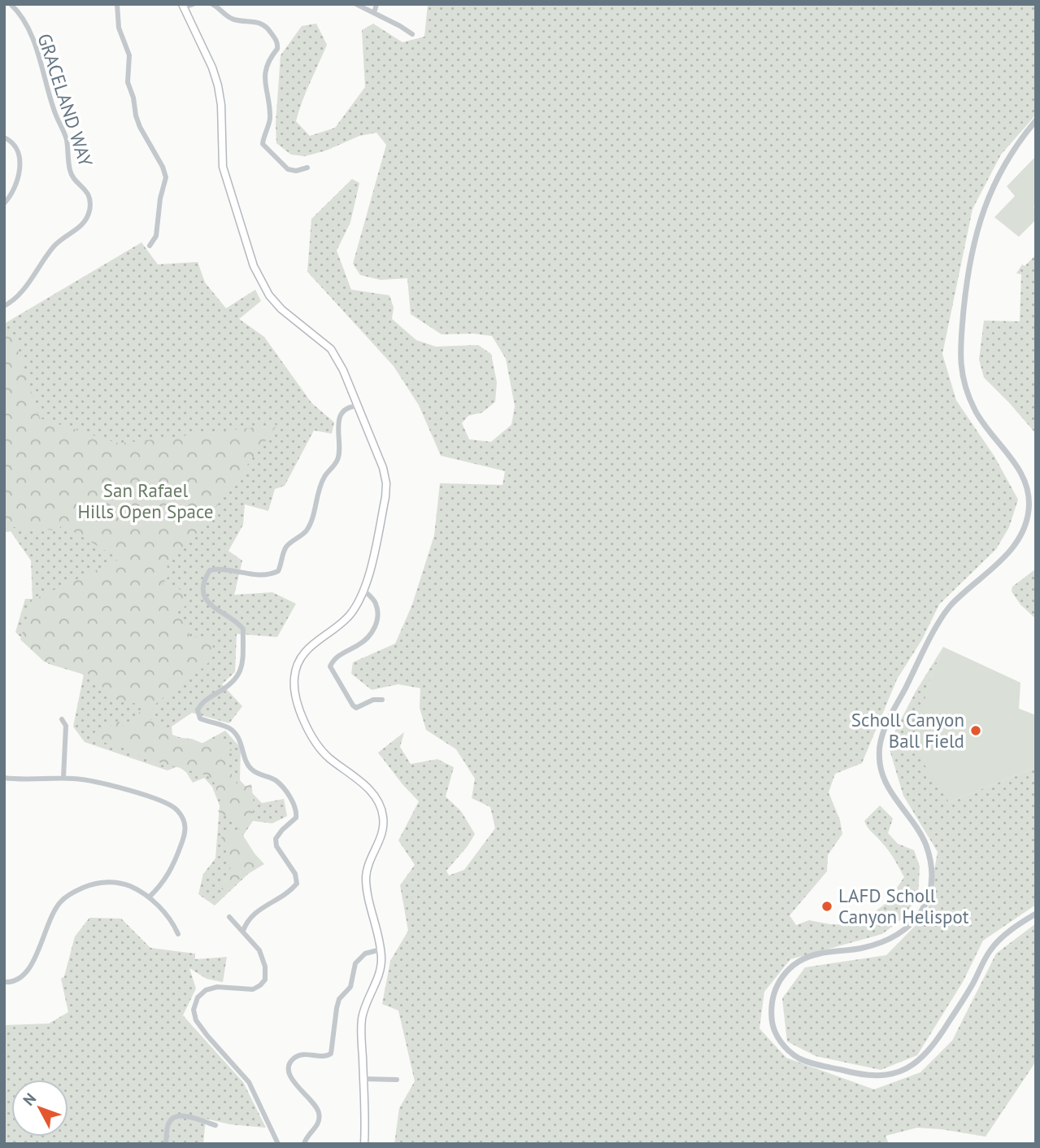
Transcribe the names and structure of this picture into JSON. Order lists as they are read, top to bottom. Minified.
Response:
{"streets":{"street":["GRACELAND WAY"]},"parks":["San Rafael Hills Open Space"],"places":["Scholl Canyon Ball Field","LAFD Scholl Canyon Helispot"],"north":"top left"}
